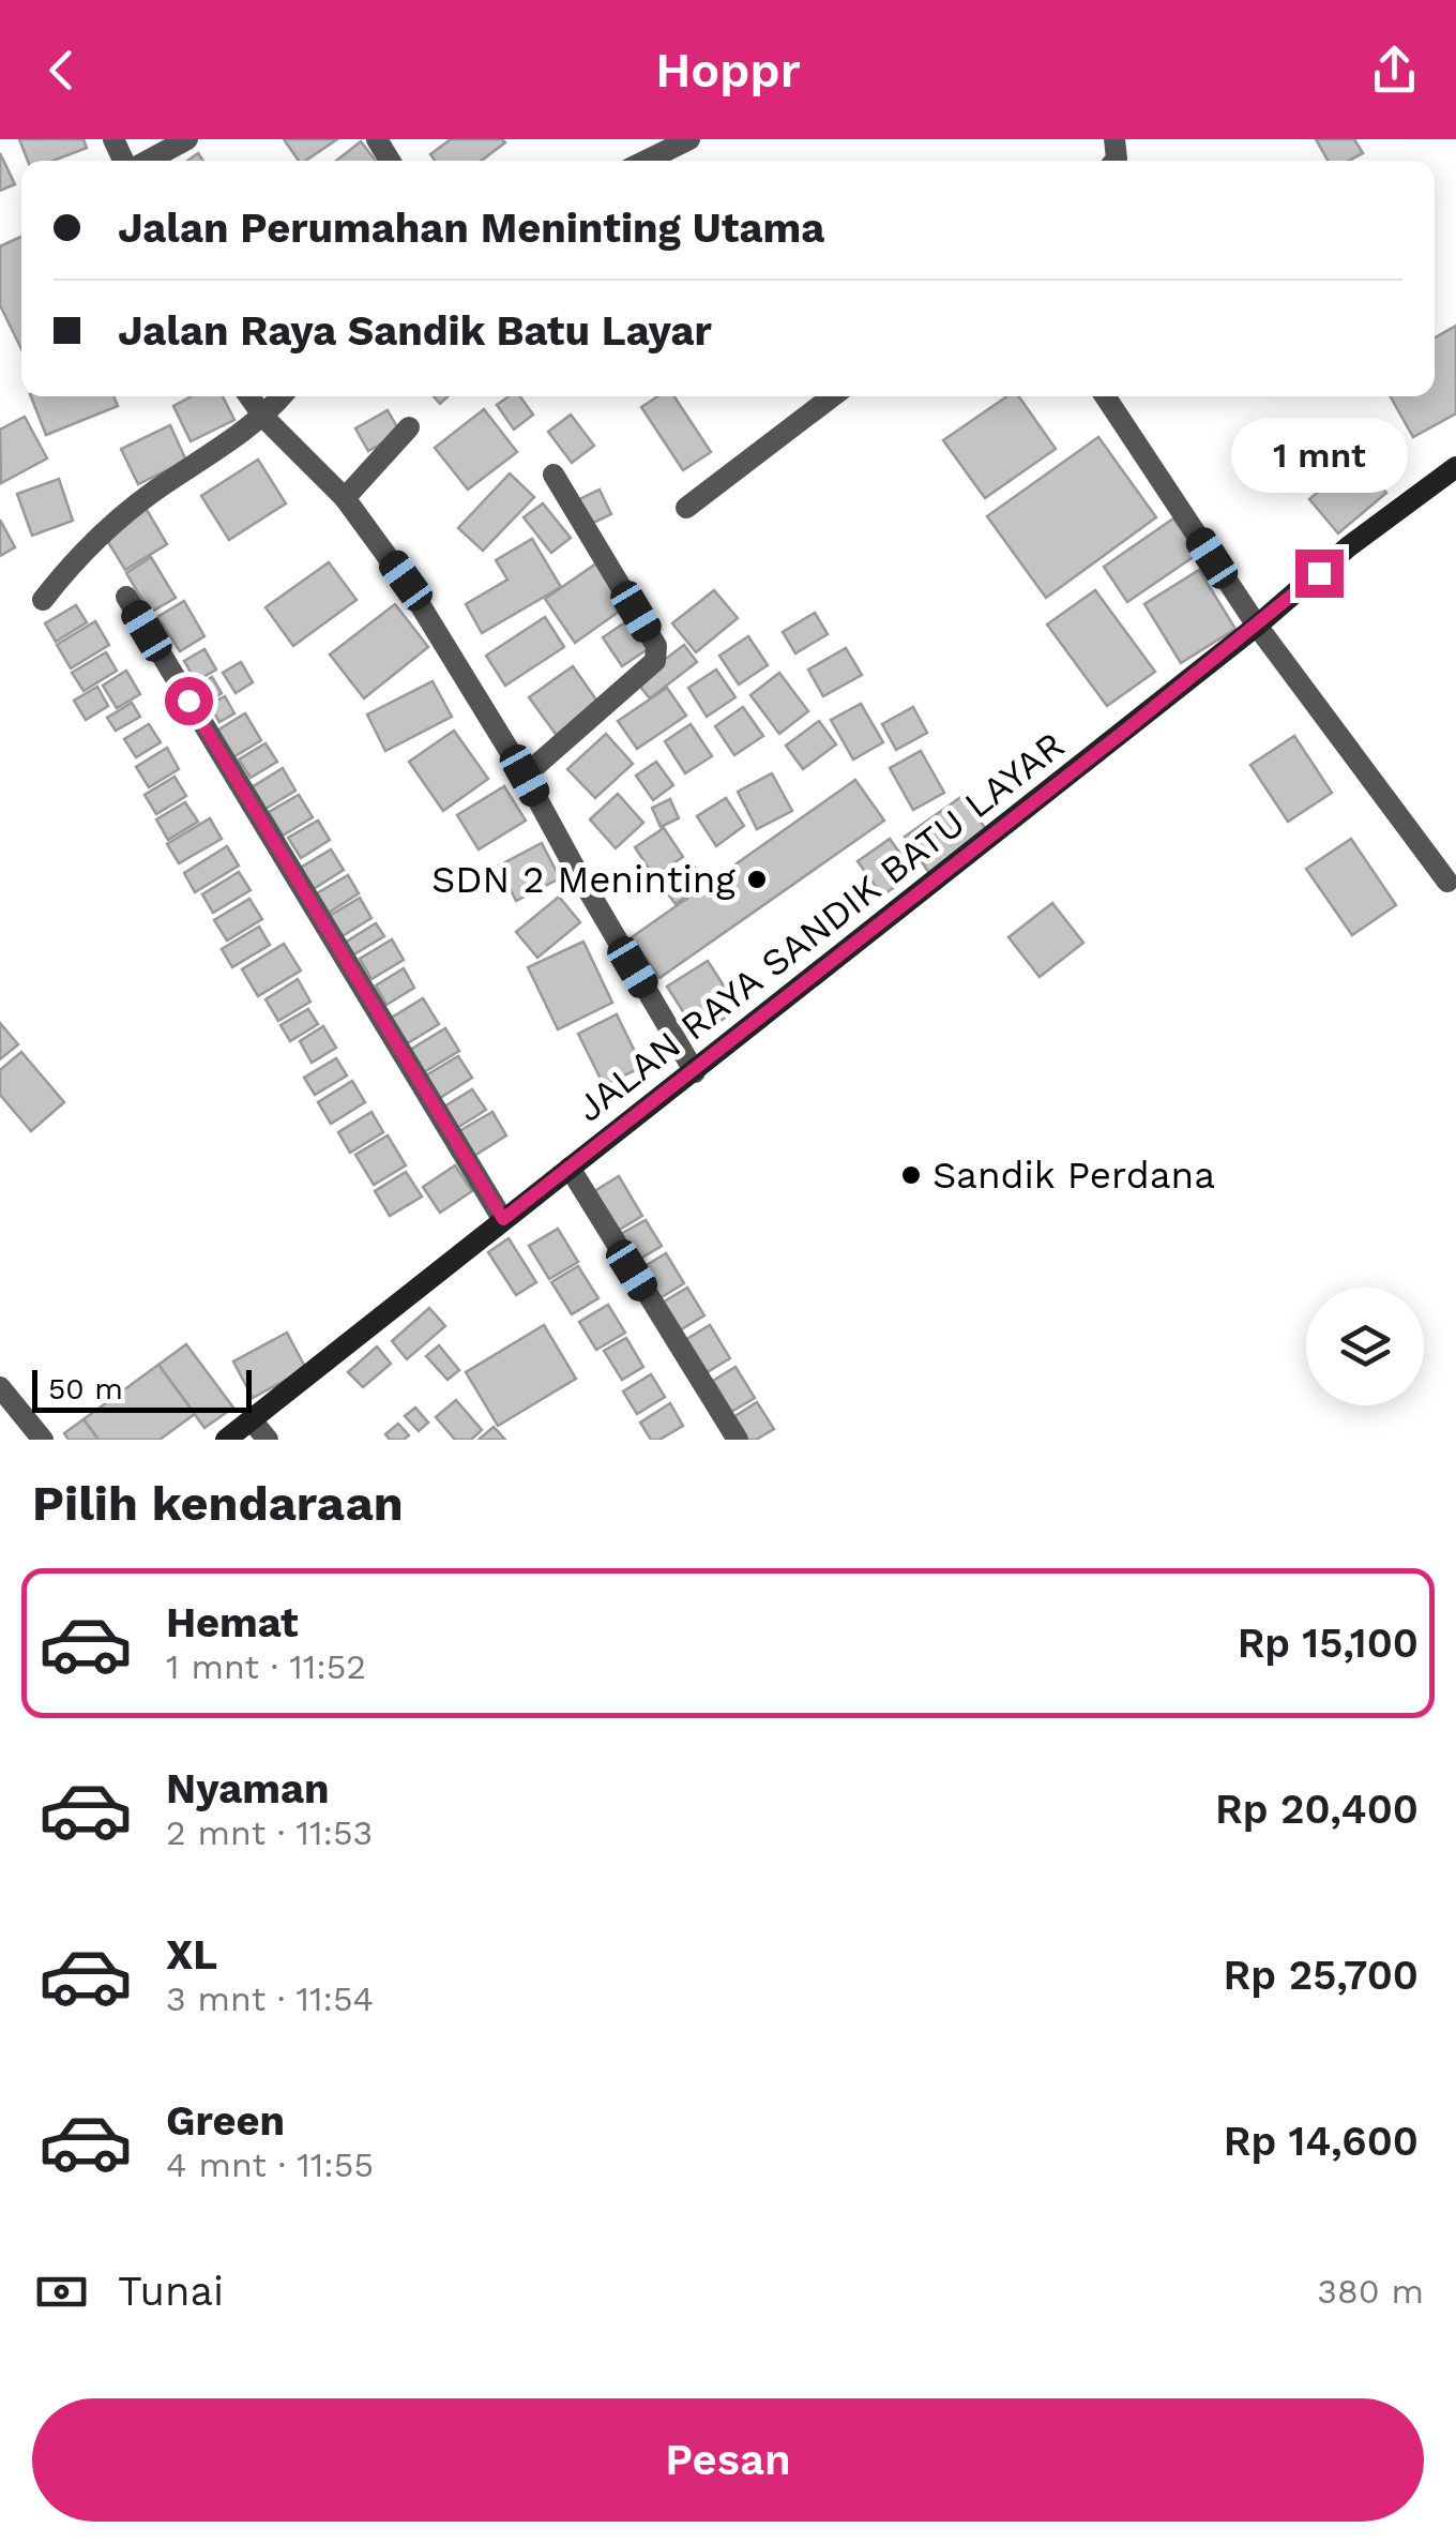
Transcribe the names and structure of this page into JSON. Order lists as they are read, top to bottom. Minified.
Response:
{"streets":{"main road":["JALAN RAYA SANDIK BATU LAYAR"]},"places":["SDN 2 Meninting","Sandik Perdana"],"scale_bar":"50 m","page":{"header":"Hoppr","banner":["Jalan Perumahan Meninting Utama","Jalan Raya Sandik Batu Layar"],"bubble":"1 mnt","scale":"50 m","heading":"Pilih kendaraan","list":[{"name":"Hemat","note":"1 mnt · 11:52","value":"Rp 15,100"},{"name":"Nyaman","note":"2 mnt · 11:53","value":"Rp 20,400"},{"name":"XL","note":"3 mnt · 11:54","value":"Rp 25,700"},{"name":"Green","note":"4 mnt · 11:55","value":"Rp 14,600"}],"pay":["Tunai","380 m"],"buttons":"Pesan"}}
